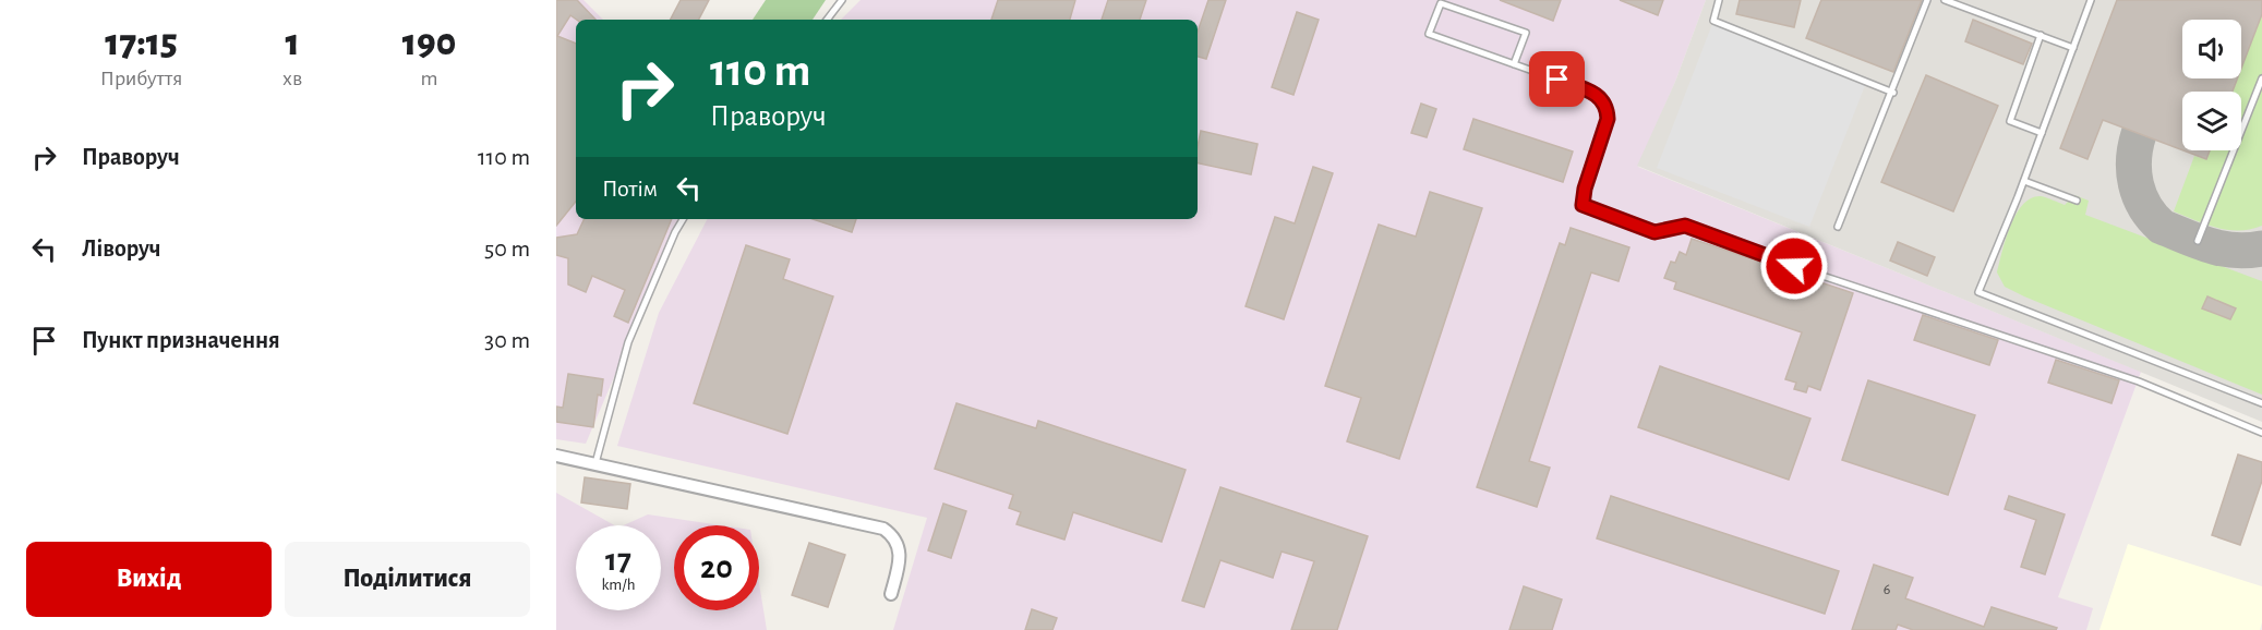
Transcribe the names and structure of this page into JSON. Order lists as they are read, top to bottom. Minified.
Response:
{"house_numbers":["6"],"page":{"eta":["17:15","Прибуття","1","хв","190","m"],"turn":["110 m","Праворуч"],"list":[{"name":"Праворуч","value":"110 m"},{"name":"Ліворуч","value":"50 m"},{"name":"Пункт призначення","value":"30 m"}],"then":"Потім","speed":"17 km/h","limit":"20","buttons":["Вихід","Поділитися"]}}
